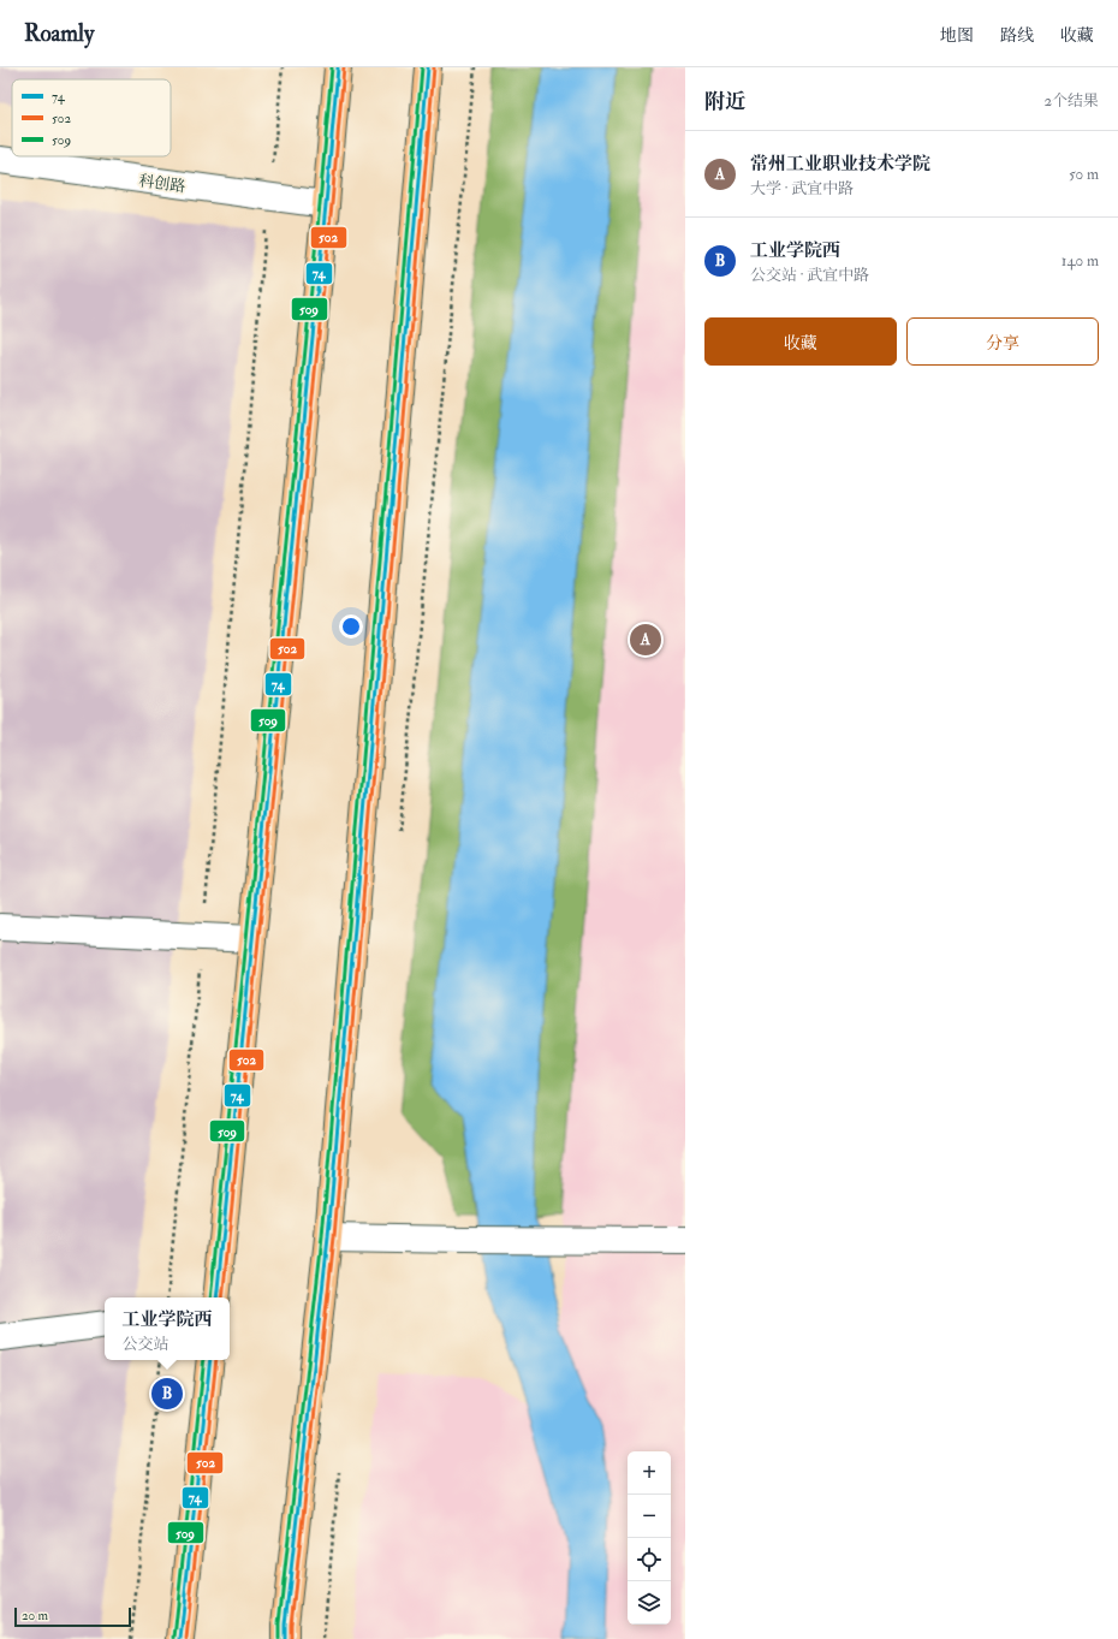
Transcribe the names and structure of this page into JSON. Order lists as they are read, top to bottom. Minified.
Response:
{"streets":{"street":["科创路"]},"lines":["transit line 74","transit line 502","transit line 509"],"legend":["74","502","509"],"scale_bar":"20 m","page":{"header":"Roamly","nav":["地图","路线","收藏"],"heading":["附近","2个结果"],"list":[{"mark":"A","name":"常州工业职业技术学院","note":"大学 · 武宜中路","value":"50 m"},{"mark":"B","name":"工业学院西","note":"公交站 · 武宜中路","value":"140 m"}],"buttons":["收藏","分享"],"pins":["A","B"],"popup":["工业学院西","公交站"],"map_buttons":["+","−"],"scale":"20 m"}}
